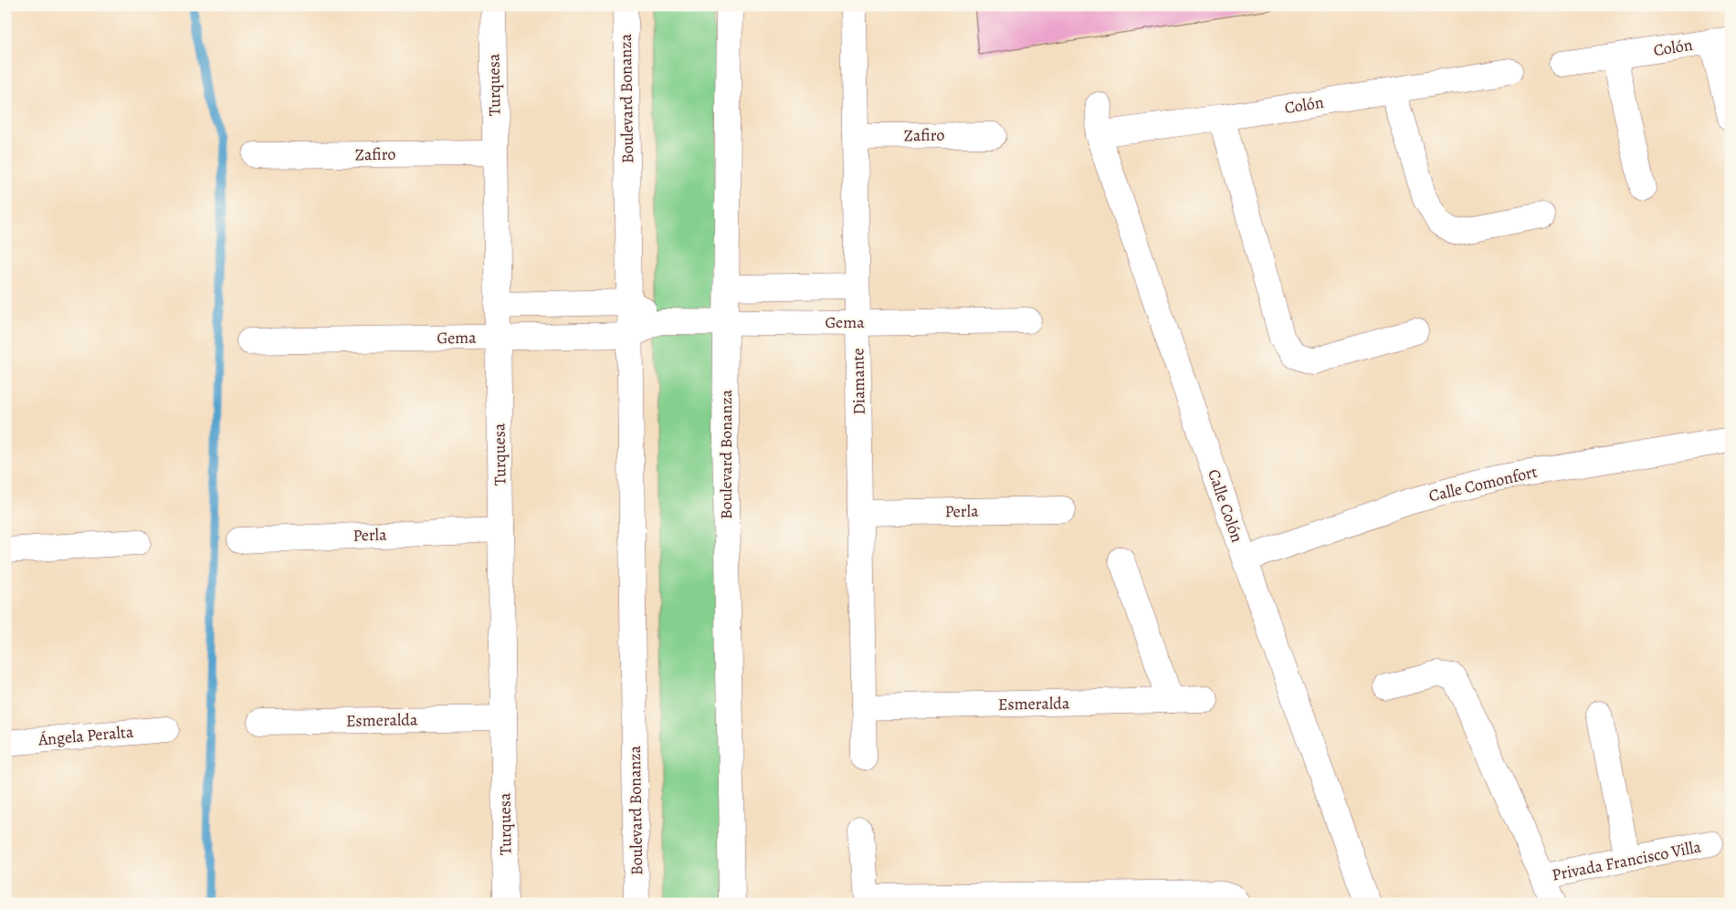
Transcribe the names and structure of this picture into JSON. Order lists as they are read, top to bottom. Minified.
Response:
{"streets":{"street":["Colón","Turquesa","Boulevard Bonanza","Zafiro","Gema","Diamante","Calle Comonfort","Calle Colón","Perla","Esmeralda","Ángela Peralta","Privada Francisco Villa"]},"crossings":[["Colón","Calle Colón"],["Turquesa","Zafiro"],["Turquesa","Gema"],["Turquesa","Perla"],["Turquesa","Esmeralda"],["Boulevard Bonanza","Gema"],["Zafiro","Diamante"],["Gema","Diamante"],["Diamante","Perla"],["Diamante","Esmeralda"],["Calle Comonfort","Calle Colón"]]}
